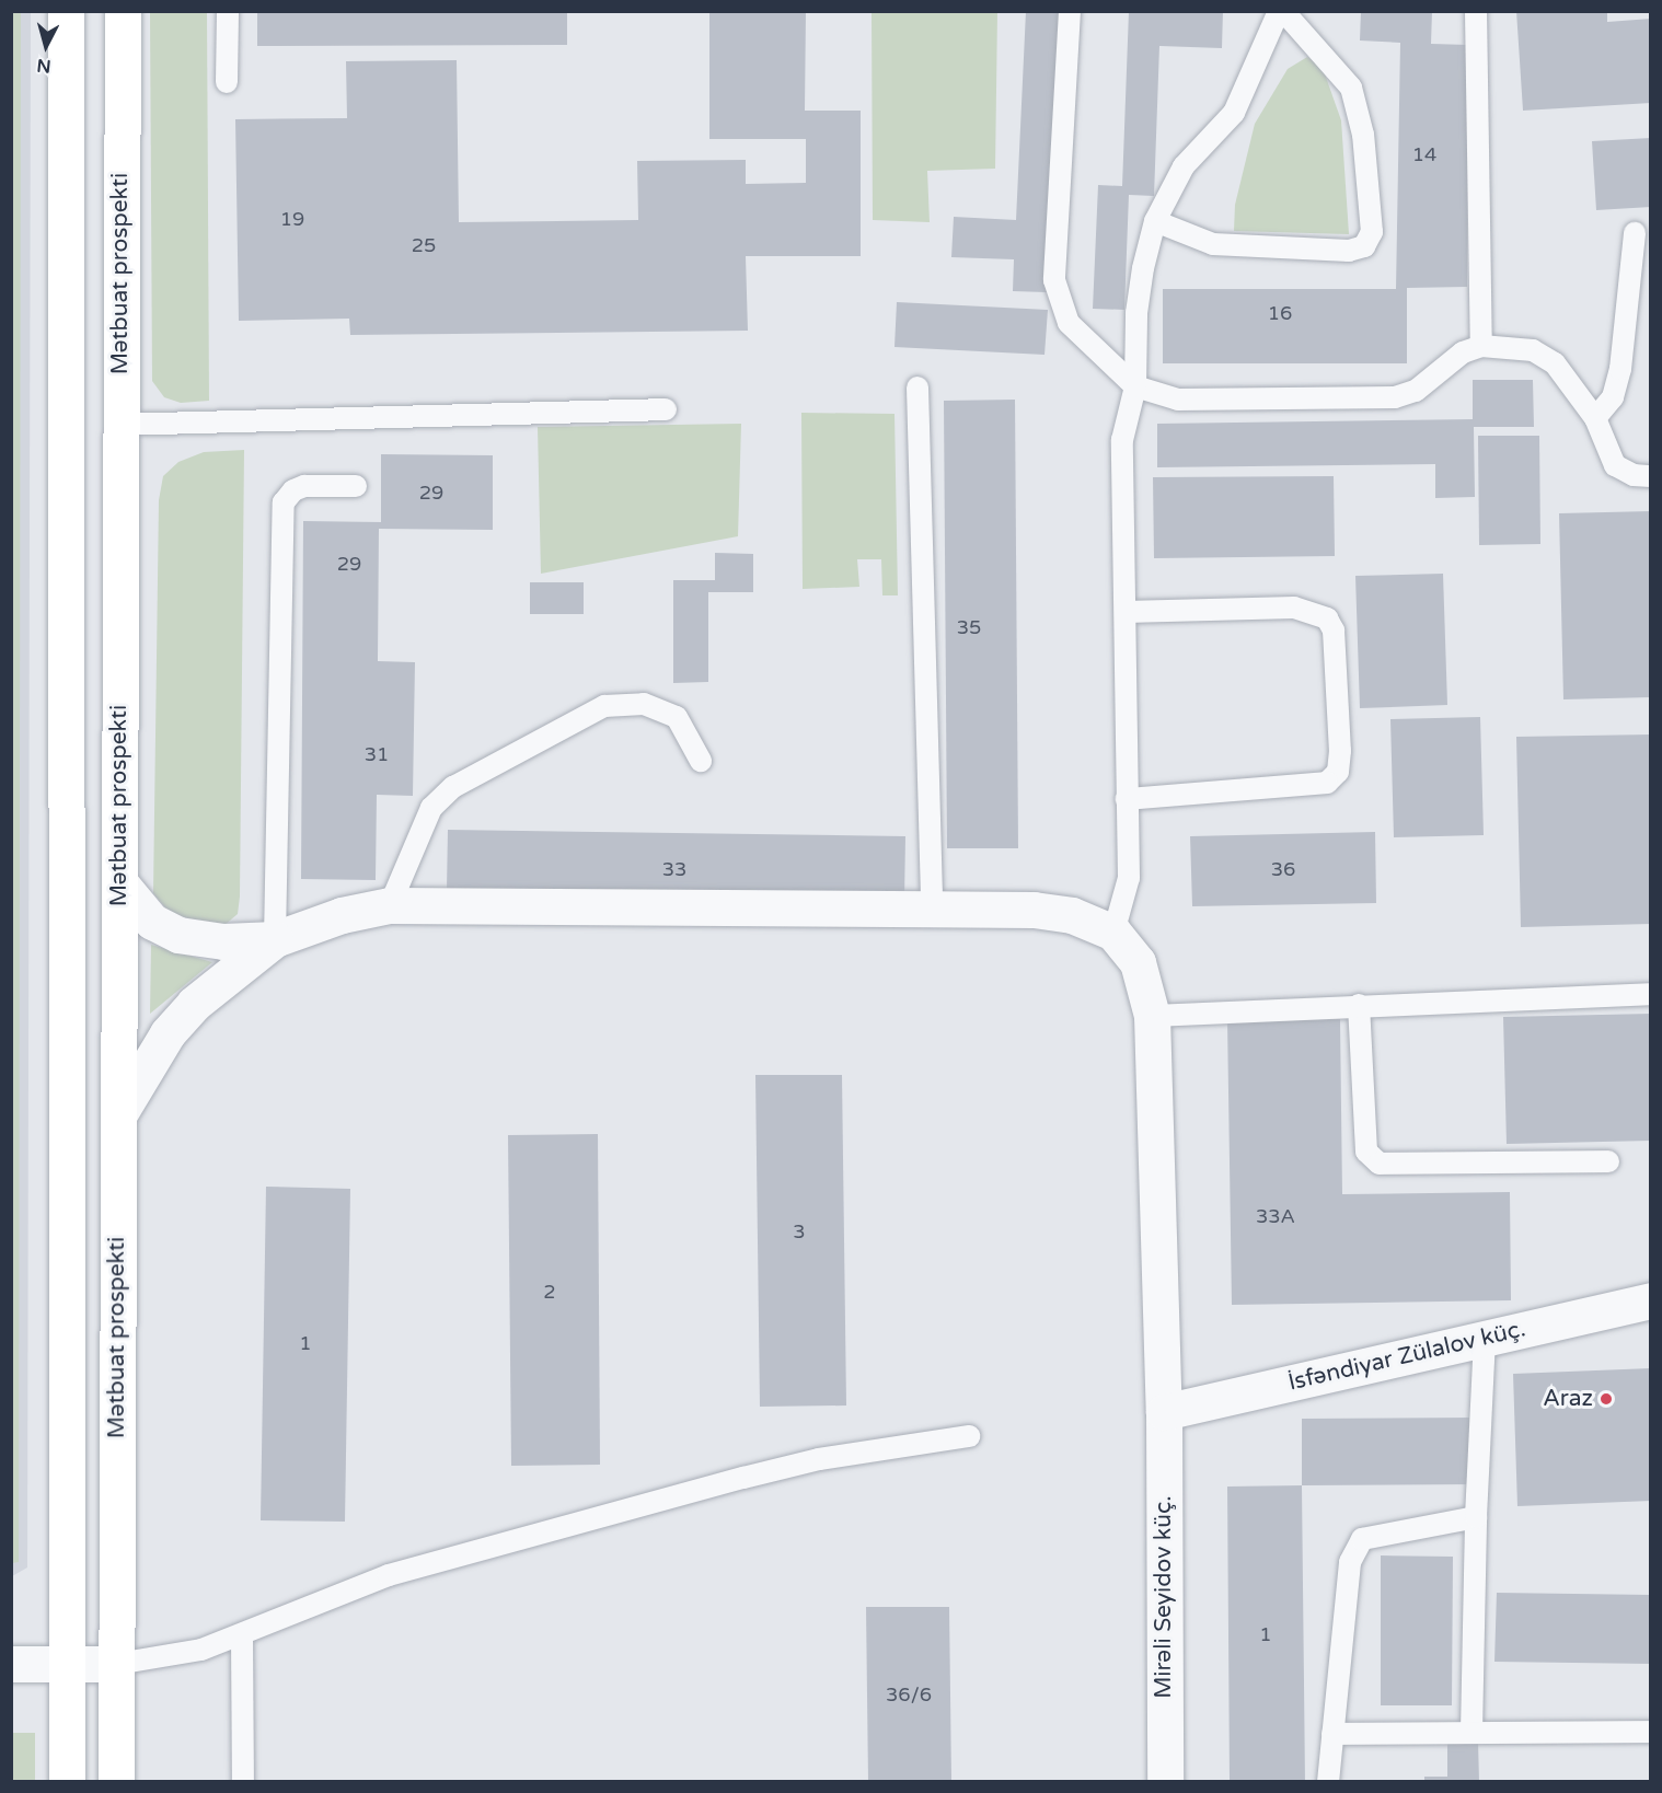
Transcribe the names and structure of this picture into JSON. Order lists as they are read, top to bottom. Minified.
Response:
{"streets":{"main road":["Mətbuat prospekti"],"street":["İsfəndiyar Zülalov küç.","Mirəli Seyidov küç."]},"crossings":[["İsfəndiyar Zülalov küç.","Mirəli Seyidov küç."]],"places":["Araz"],"house_numbers":["14","19","25","16","29","29","35","31","33","36","33A","3","2","1","1","36/6"],"north":"bottom"}
